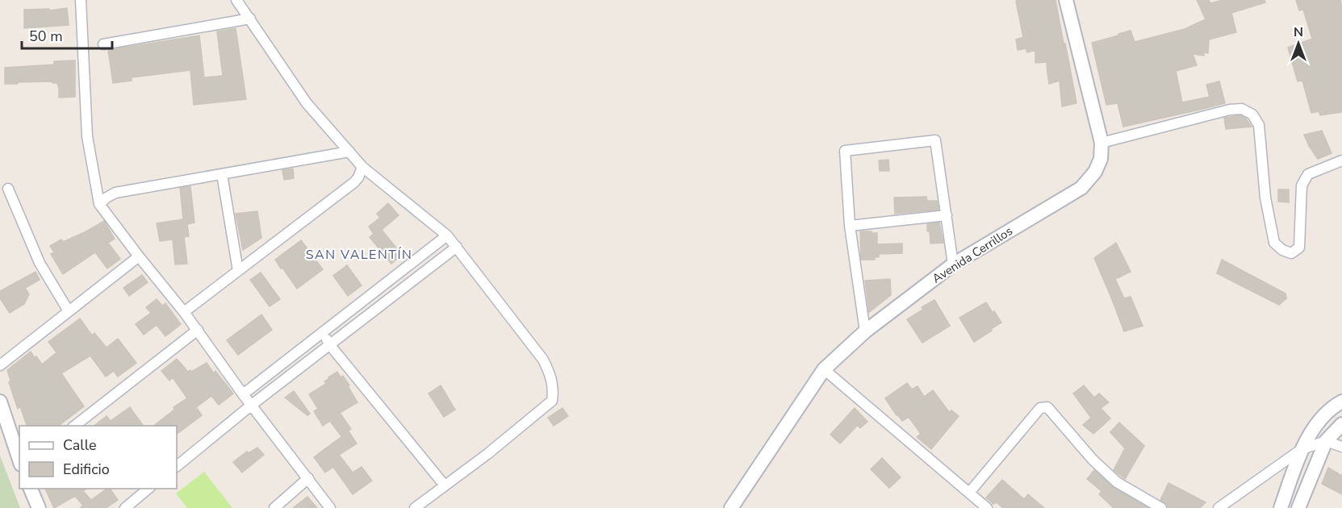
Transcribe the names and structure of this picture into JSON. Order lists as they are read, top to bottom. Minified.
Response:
{"streets":{"street":["Avenida Cerrillos"]},"districts":["SAN VALENTÍN"],"legend":["Calle","Edificio"],"scale_bar":"50 m","north":"top"}
